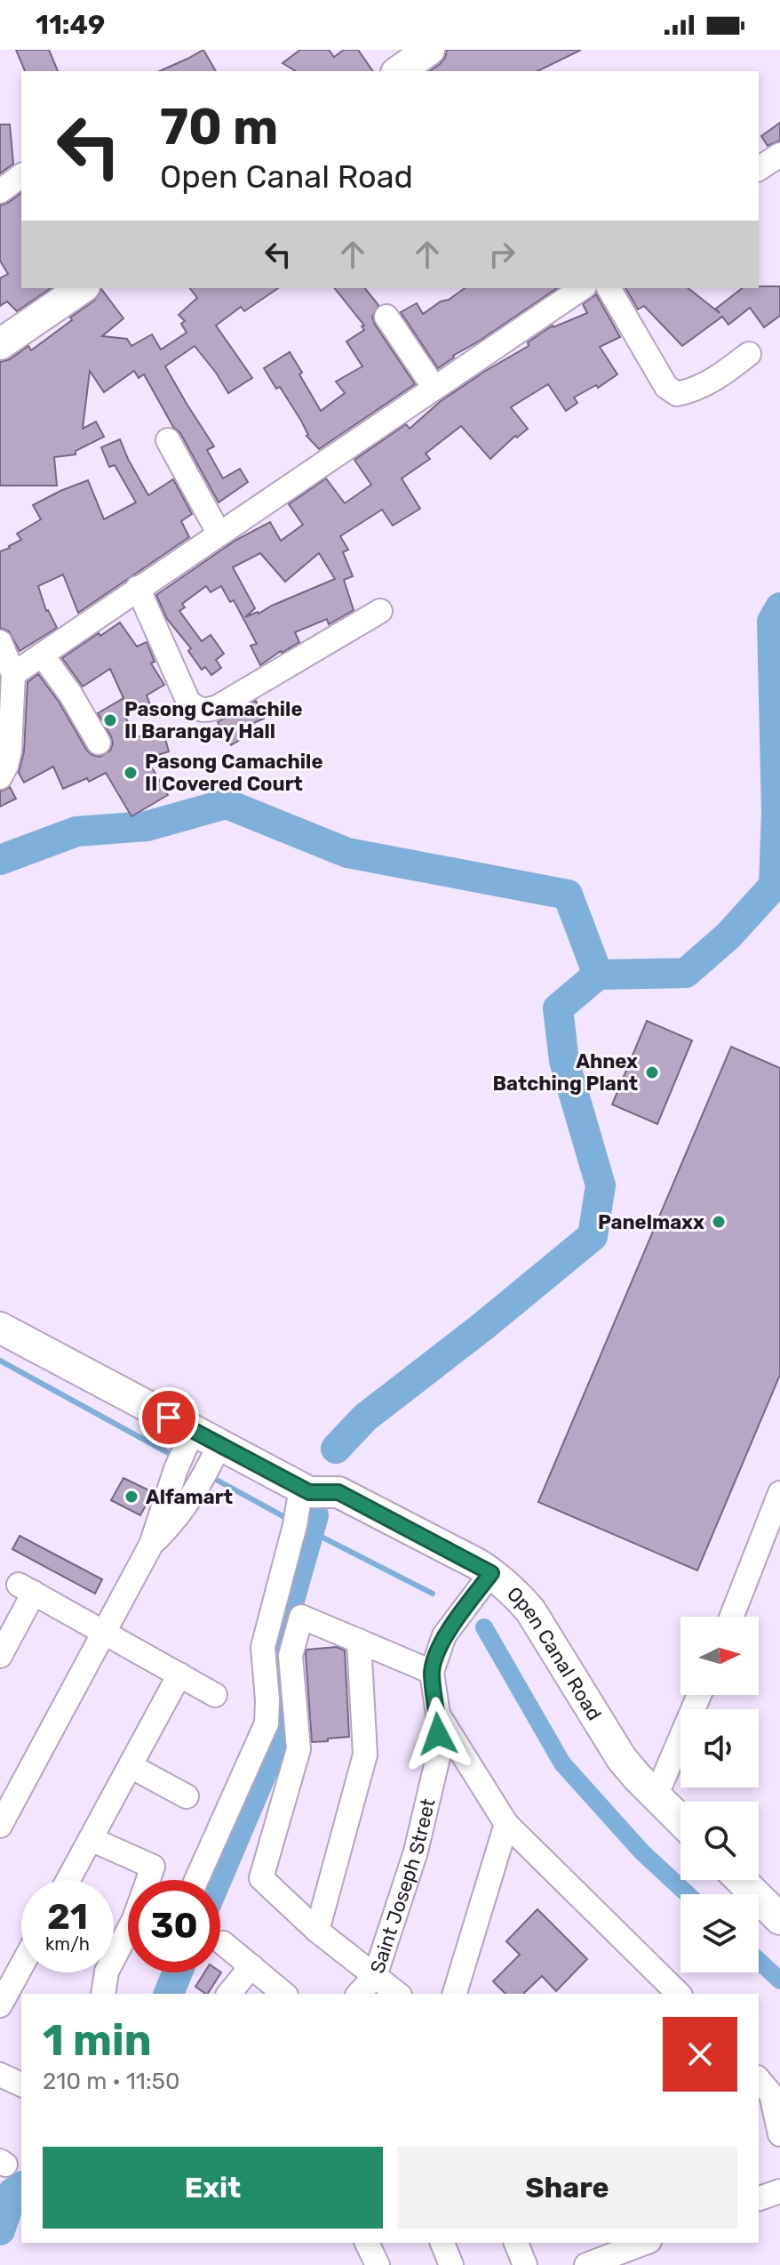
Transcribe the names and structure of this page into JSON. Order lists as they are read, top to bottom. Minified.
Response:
{"streets":{"main road":["Open Canal Road"],"street":["Saint Joseph Street"]},"crossings":[["Open Canal Road","Saint Joseph Street"]],"places":["Pasong Camachile II Barangay Hall","Pasong Camachile II Covered Court","Ahnex Batching Plant","Panelmaxx","Alfamart"],"north":"right","page":{"status":"11:49","turn":["70 m","Open Canal Road"],"speed":"21 km/h","limit":"30","heading":["1 min","210 m · 11:50"],"buttons":["Exit","Share"]}}
